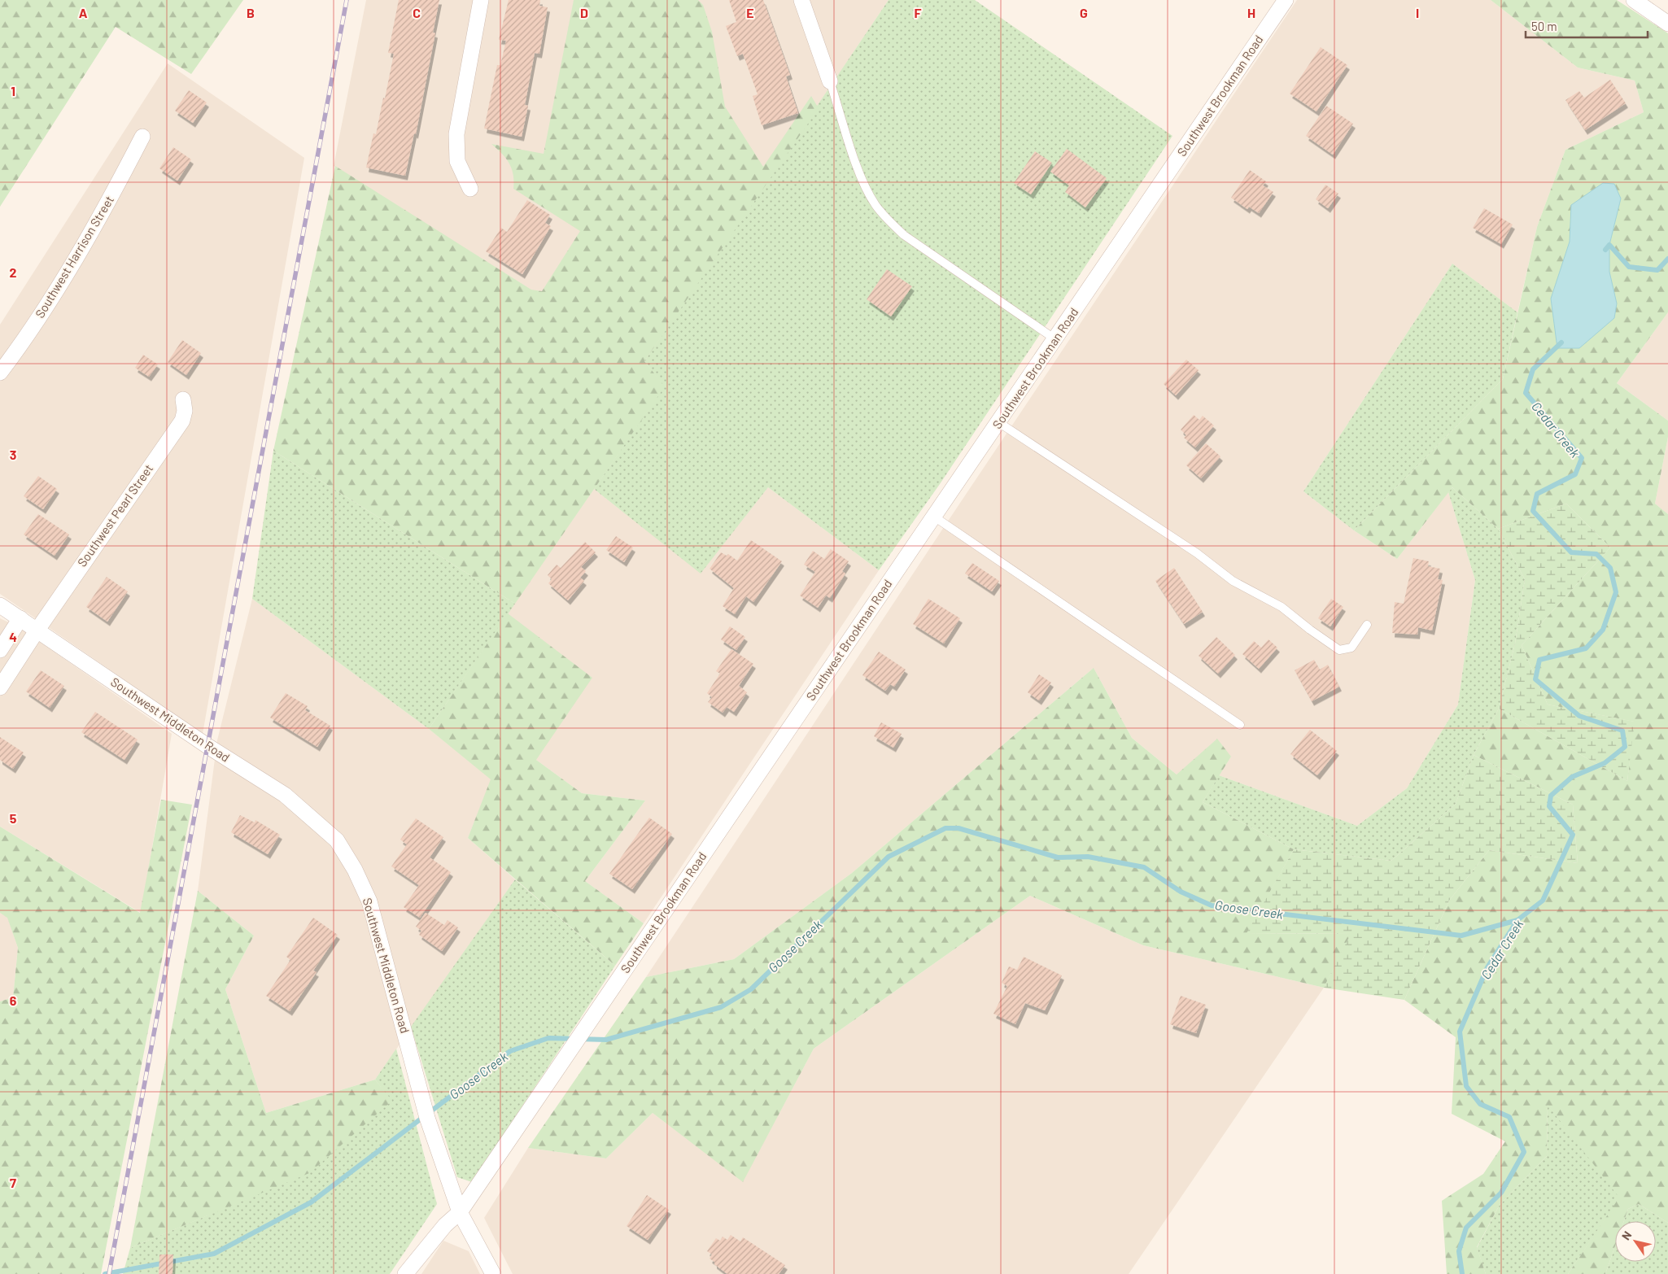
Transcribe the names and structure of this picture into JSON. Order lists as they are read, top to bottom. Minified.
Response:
{"streets":{"street":["Southwest Brookman Road","Southwest Harrison Street","Southwest Pearl Street","Southwest Middleton Road"]},"crossings":[["Southwest Brookman Road","Southwest Middleton Road"],["Southwest Pearl Street","Southwest Middleton Road"]],"water":["Cedar Creek","Goose Creek"],"scale_bar":"50 m","north":"top left","grid":{"columns":["A","B","C","D","E","F","G","H","I"],"rows":["1","2","3","4","5","6","7"]}}
